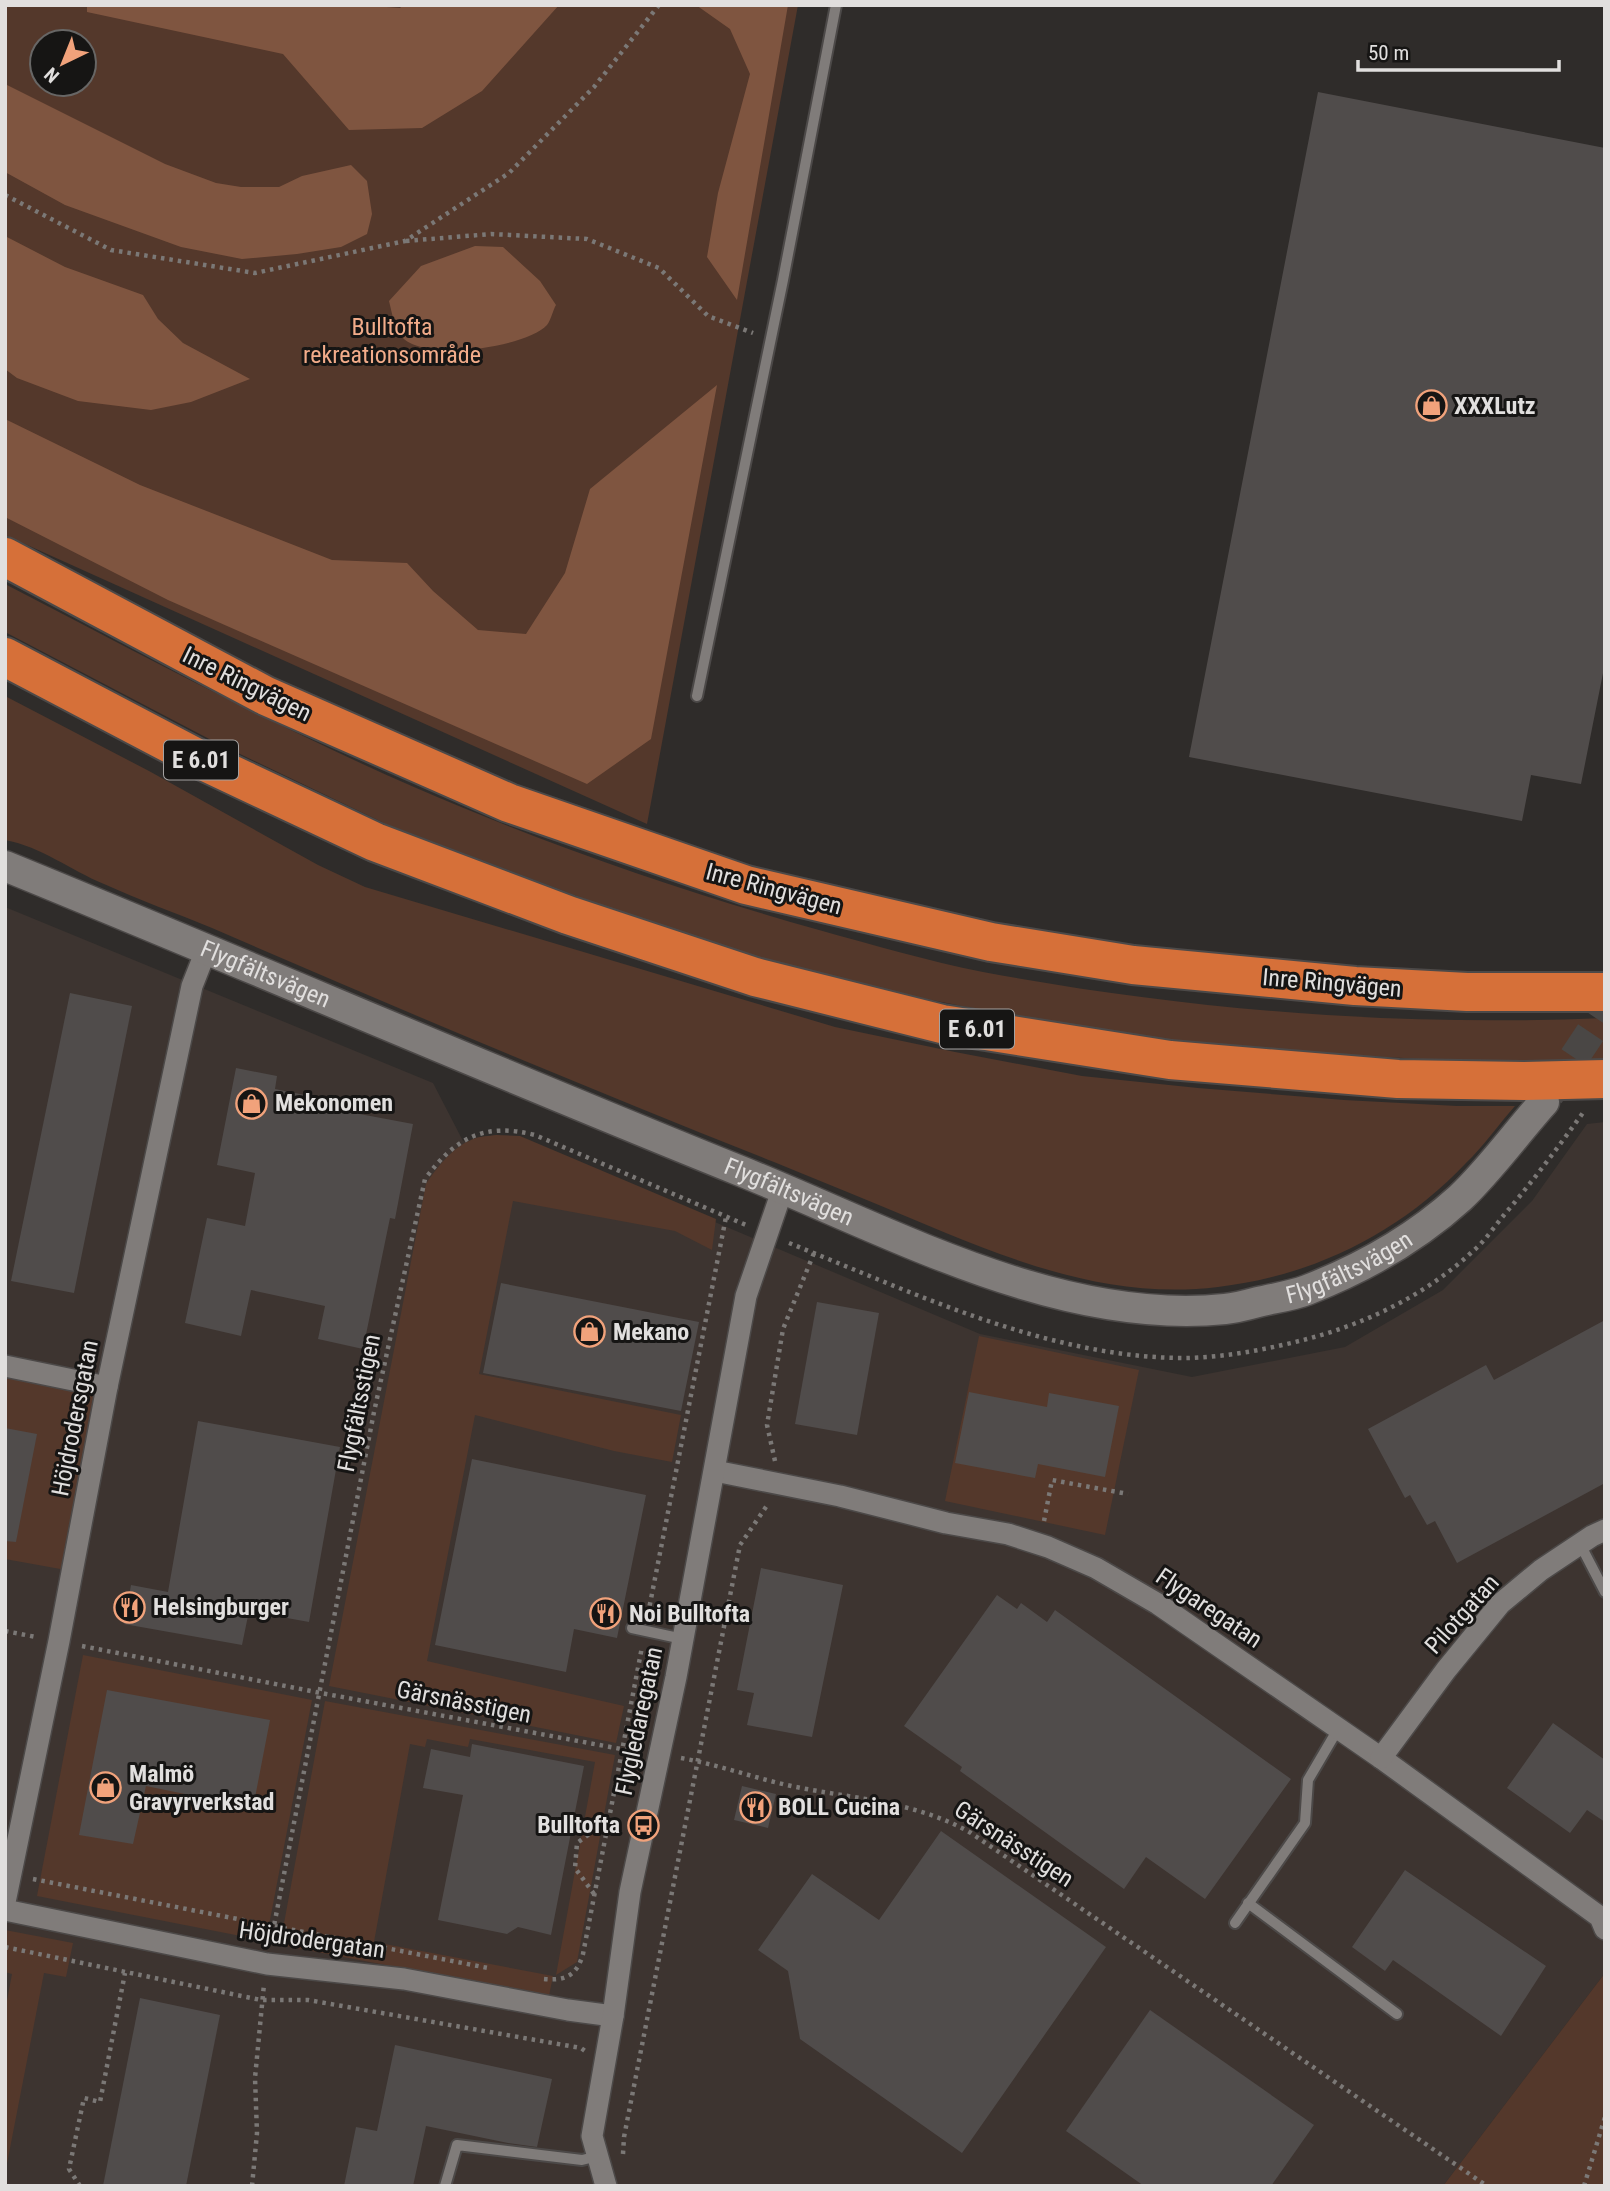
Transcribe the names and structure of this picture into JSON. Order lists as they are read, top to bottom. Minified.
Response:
{"streets":{"highway":["Inre Ringvägen","E 6.01"],"street":["Flygfältsvägen","Höjdrodersgatan","Flygaregatan","Pilotgatan","Flygledaregatan","Höjdrodergatan"],"path":["Flygfältsstigen","Gärsnässtigen"]},"crossings":[["Flygfältsvägen","Höjdrodersgatan"],["Flygfältsvägen","Flygledaregatan"],["Flygfältsstigen","Gärsnässtigen"],["Flygfältsstigen","Flygledaregatan"],["Flygaregatan","Pilotgatan"],["Flygaregatan","Flygledaregatan"],["Gärsnässtigen","Flygledaregatan"],["Flygledaregatan","Höjdrodergatan"]],"parks":["Bulltofta rekreationsområde"],"places":{"shop":["XXXLutz","Mekonomen","Mekano","Malmö Gravyrverkstad"],"restaurant":["Helsingburger","Noi Bulltofta","BOLL Cucina"],"bus stop":["Bulltofta"]},"scale_bar":"50 m","north":"bottom left"}
